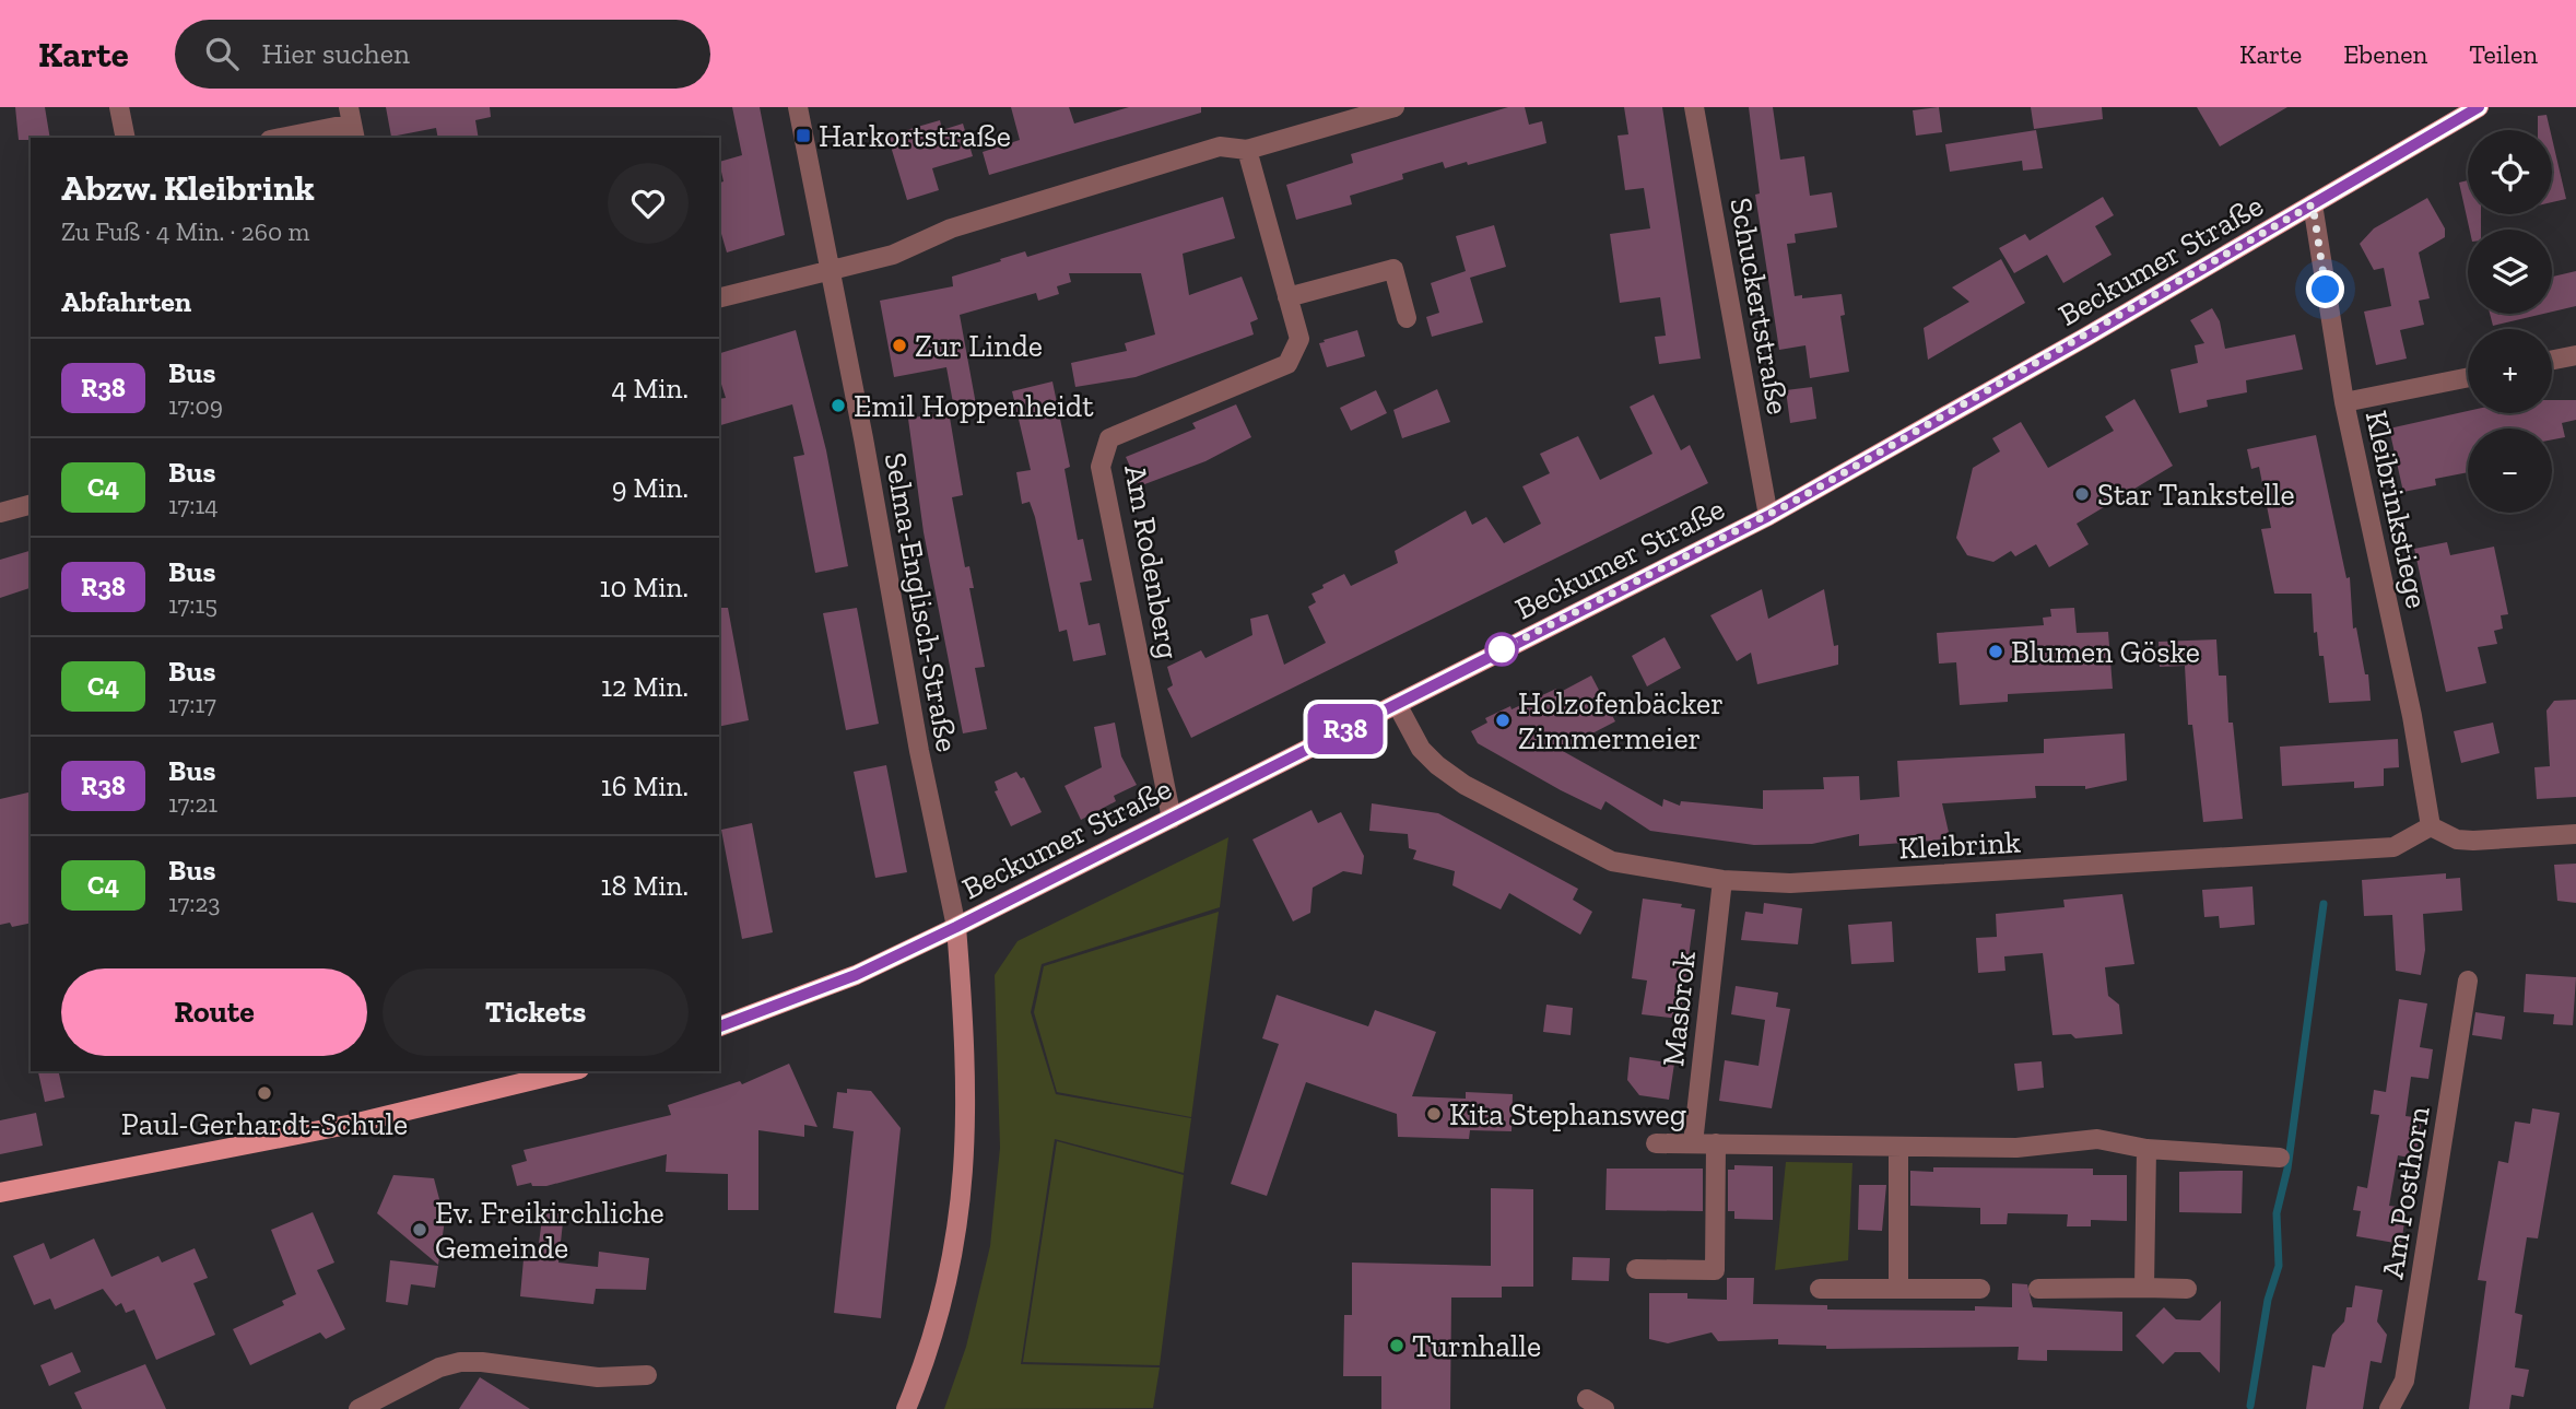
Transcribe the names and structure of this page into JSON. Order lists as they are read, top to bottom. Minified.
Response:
{"streets":{"main road":["Beckumer Straße"],"street":["Schuckertstraße","Kleibrinkstiege","Am Rodenberg","Selma-Englisch-Straße","Kleibrink","Masbrok","Am Posthorn"]},"crossings":[["Beckumer Straße","Schuckertstraße"],["Beckumer Straße","Kleibrinkstiege"],["Beckumer Straße","Am Rodenberg"],["Beckumer Straße","Selma-Englisch-Straße"],["Beckumer Straße","Kleibrink"],["Kleibrinkstiege","Kleibrink"],["Kleibrink","Masbrok"]],"places":{"transit":["Harkortstraße"],"other":["Zur Linde","Emil Hoppenheidt","Star Tankstelle","Blumen Göske","Holzofenbäcker Zimmermeier","Paul-Gerhardt-Schule","Kita Stephansweg","Ev. Freikirchliche Gemeinde","Turnhalle"]},"lines":["bus line R38"],"page":{"header":"Karte","search":"Hier suchen","nav":["Karte","Ebenen","Teilen"],"on_map":"R38","map_buttons":["+","−"],"heading":[["Abzw. Kleibrink","Zu Fuß · 4 Min. · 260 m"],"Abfahrten"],"list":[{"mark":"R38","name":"Bus","note":"17:09","value":"4 Min."},{"mark":"C4","name":"Bus","note":"17:14","value":"9 Min."},{"mark":"R38","name":"Bus","note":"17:15","value":"10 Min."},{"mark":"C4","name":"Bus","note":"17:17","value":"12 Min."},{"mark":"R38","name":"Bus","note":"17:21","value":"16 Min."},{"mark":"C4","name":"Bus","note":"17:23","value":"18 Min."}],"buttons":["Route","Tickets"]}}
